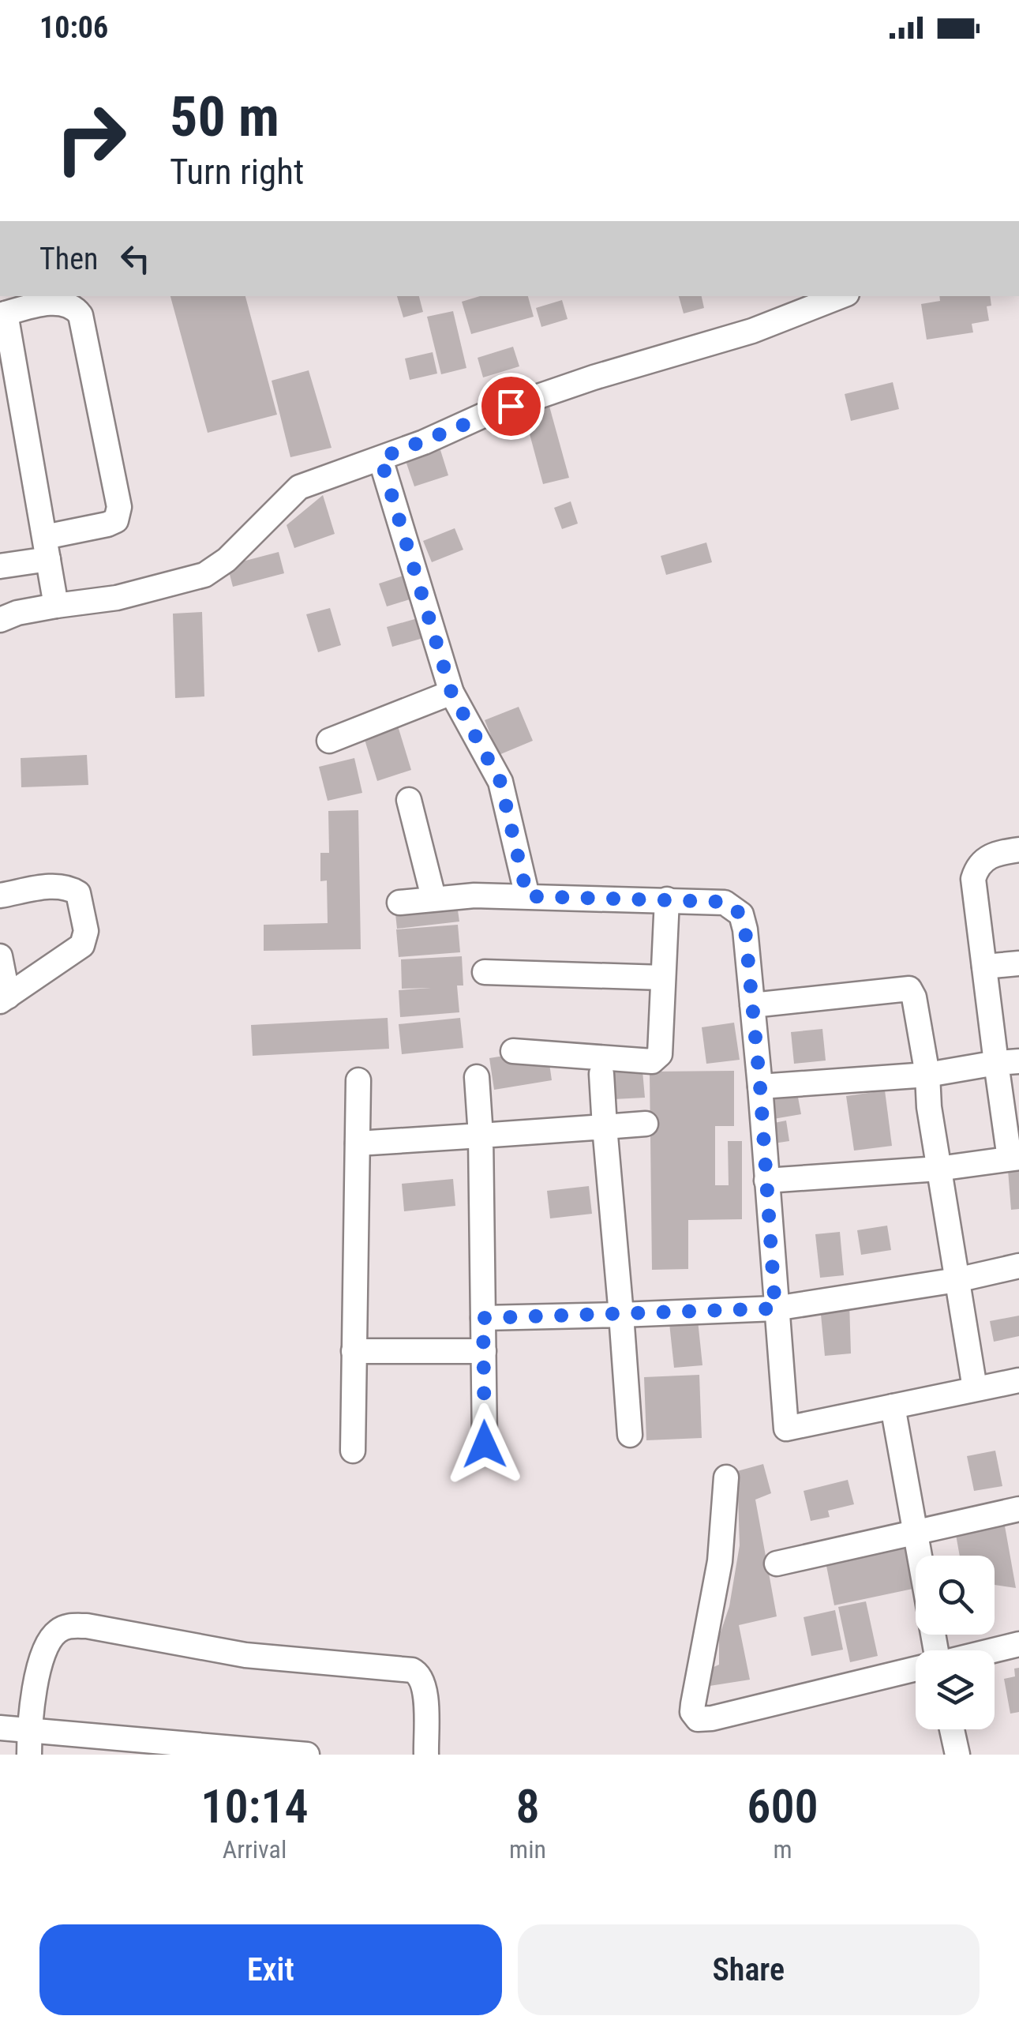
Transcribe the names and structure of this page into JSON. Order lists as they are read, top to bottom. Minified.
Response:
{"page":{"status":"10:06","turn":["50 m","Turn right"],"then":"Then","eta":["10:14","Arrival","8","min","600","m"],"buttons":["Exit","Share"]}}
